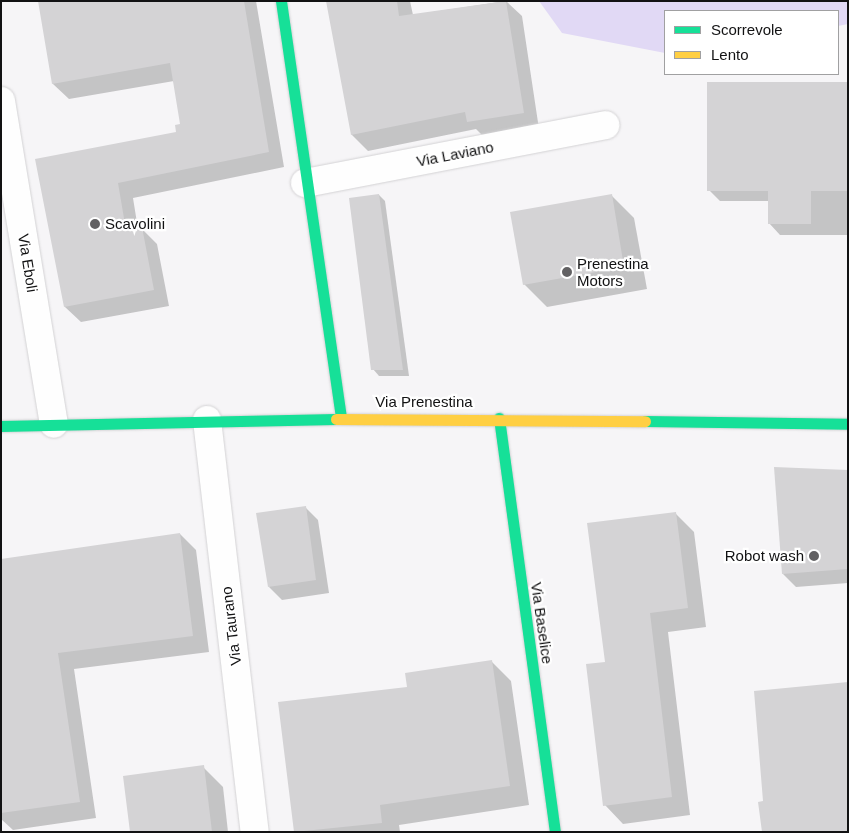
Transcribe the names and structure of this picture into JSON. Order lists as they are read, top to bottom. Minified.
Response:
{"streets":{"main road":["Via Prenestina","Via Baselice"],"street":["Via Laviano","Via Eboli","Via Taurano"]},"crossings":[["Via Eboli","Via Prenestina"],["Via Prenestina","Via Baselice"],["Via Prenestina","Via Taurano"]],"places":["Scavolini","Prenestina Motors","Robot wash"],"legend":["Scorrevole","Lento"]}
